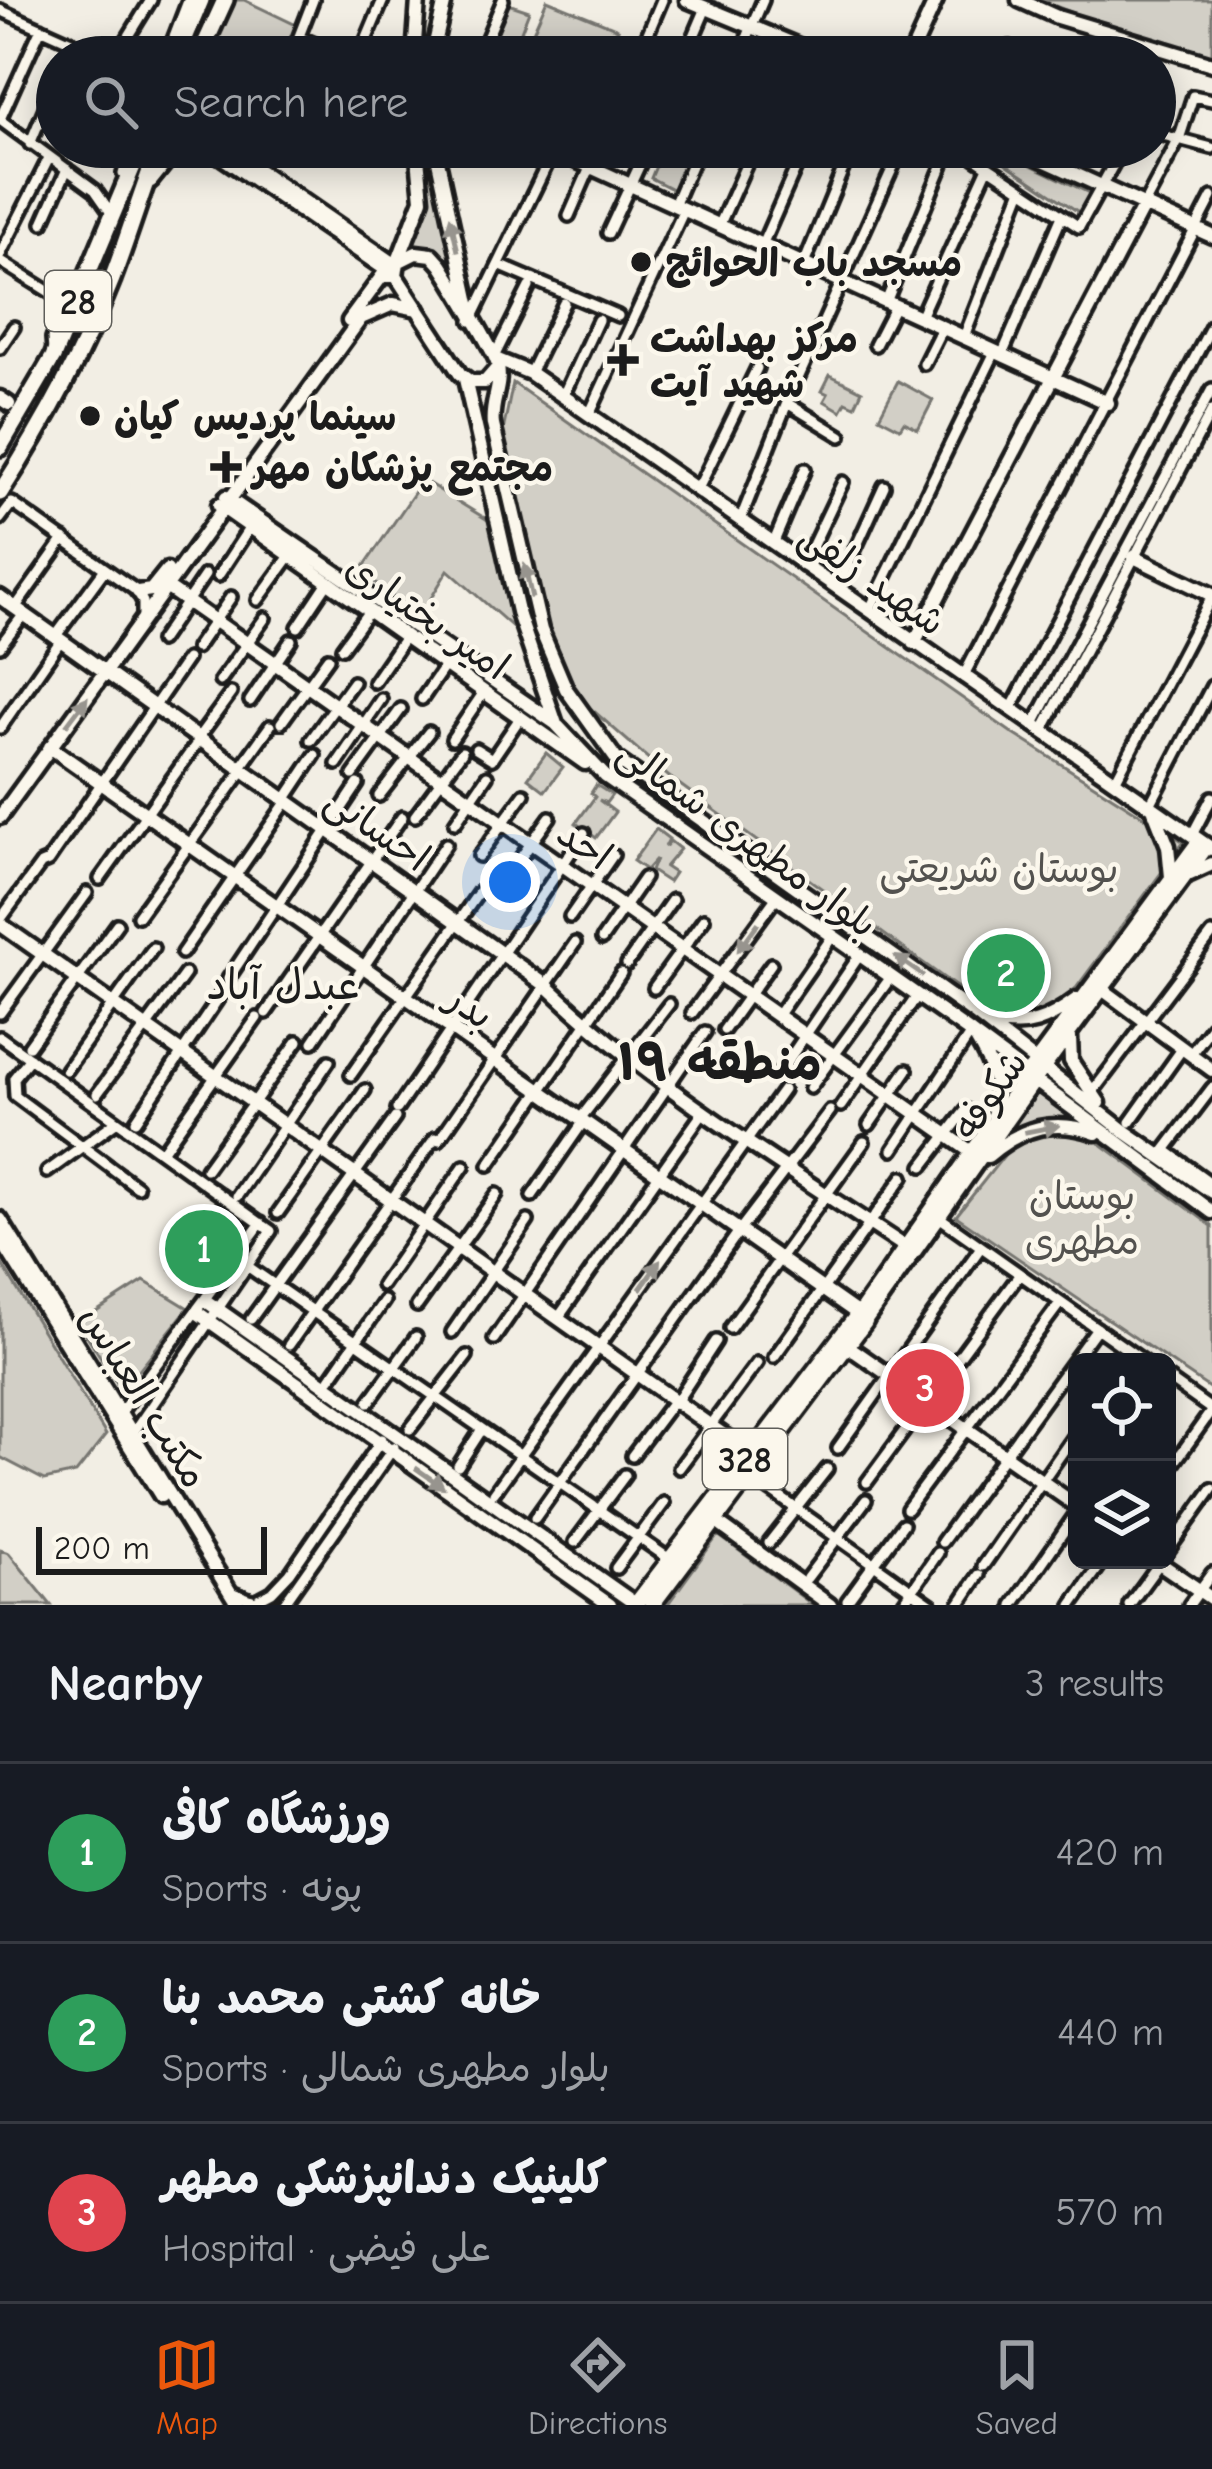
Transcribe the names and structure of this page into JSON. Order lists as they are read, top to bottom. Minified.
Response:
{"streets":{"highway":["28"],"main road":["شهید زلفی","امیر بختیاری","احسانی","بلوار مطهری شمالی","احد","بدر","شکوفه","مکتب العباس","328"]},"crossings":[["شهید زلفی","بلوار مطهری شمالی"],["شهید زلفی","شکوفه"],["امیر بختیاری","بلوار مطهری شمالی"],["احسانی","شکوفه"],["بلوار مطهری شمالی","شکوفه"],["احد","شکوفه"],["بدر","شکوفه"],["بدر","328"],["شکوفه","328"]],"districts":["عبدل آباد","منطقه ۱۹"],"parks":["بوستان شریعتی","بوستان مطهری"],"places":{"other":["مسجد باب الحوائج","سینما پردیس کیان"],"health":["مرکز بهداشت شهید آیت","مجتمع پزشکان مهر"]},"scale_bar":"200 m","page":{"search":"Search here","pins":["2","1","3"],"scale":"200 m","heading":["Nearby","3 results"],"list":[{"mark":"1","name":"ورزشگاه کافی","note":"Sports · پونه","value":"420 m"},{"mark":"2","name":"خانه کشتی محمد بنا","note":"Sports · بلوار مطهری شمالی","value":"440 m"},{"mark":"3","name":"کلینیک دندانپزشکی مطهر","note":"Hospital · علی فیضی","value":"570 m"}],"nav":["Map","Directions","Saved"]}}
